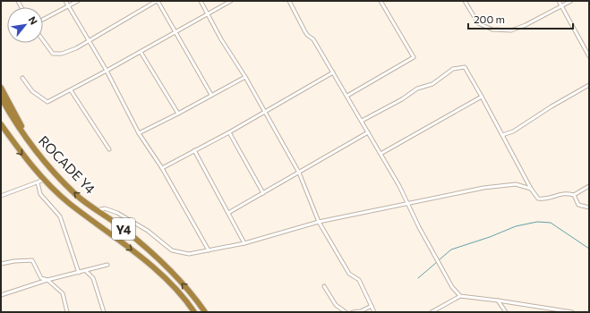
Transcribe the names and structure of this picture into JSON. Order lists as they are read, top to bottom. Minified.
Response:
{"streets":{"highway":["ROCADE Y4","Y4"]},"scale_bar":"200 m","north":"top right"}
